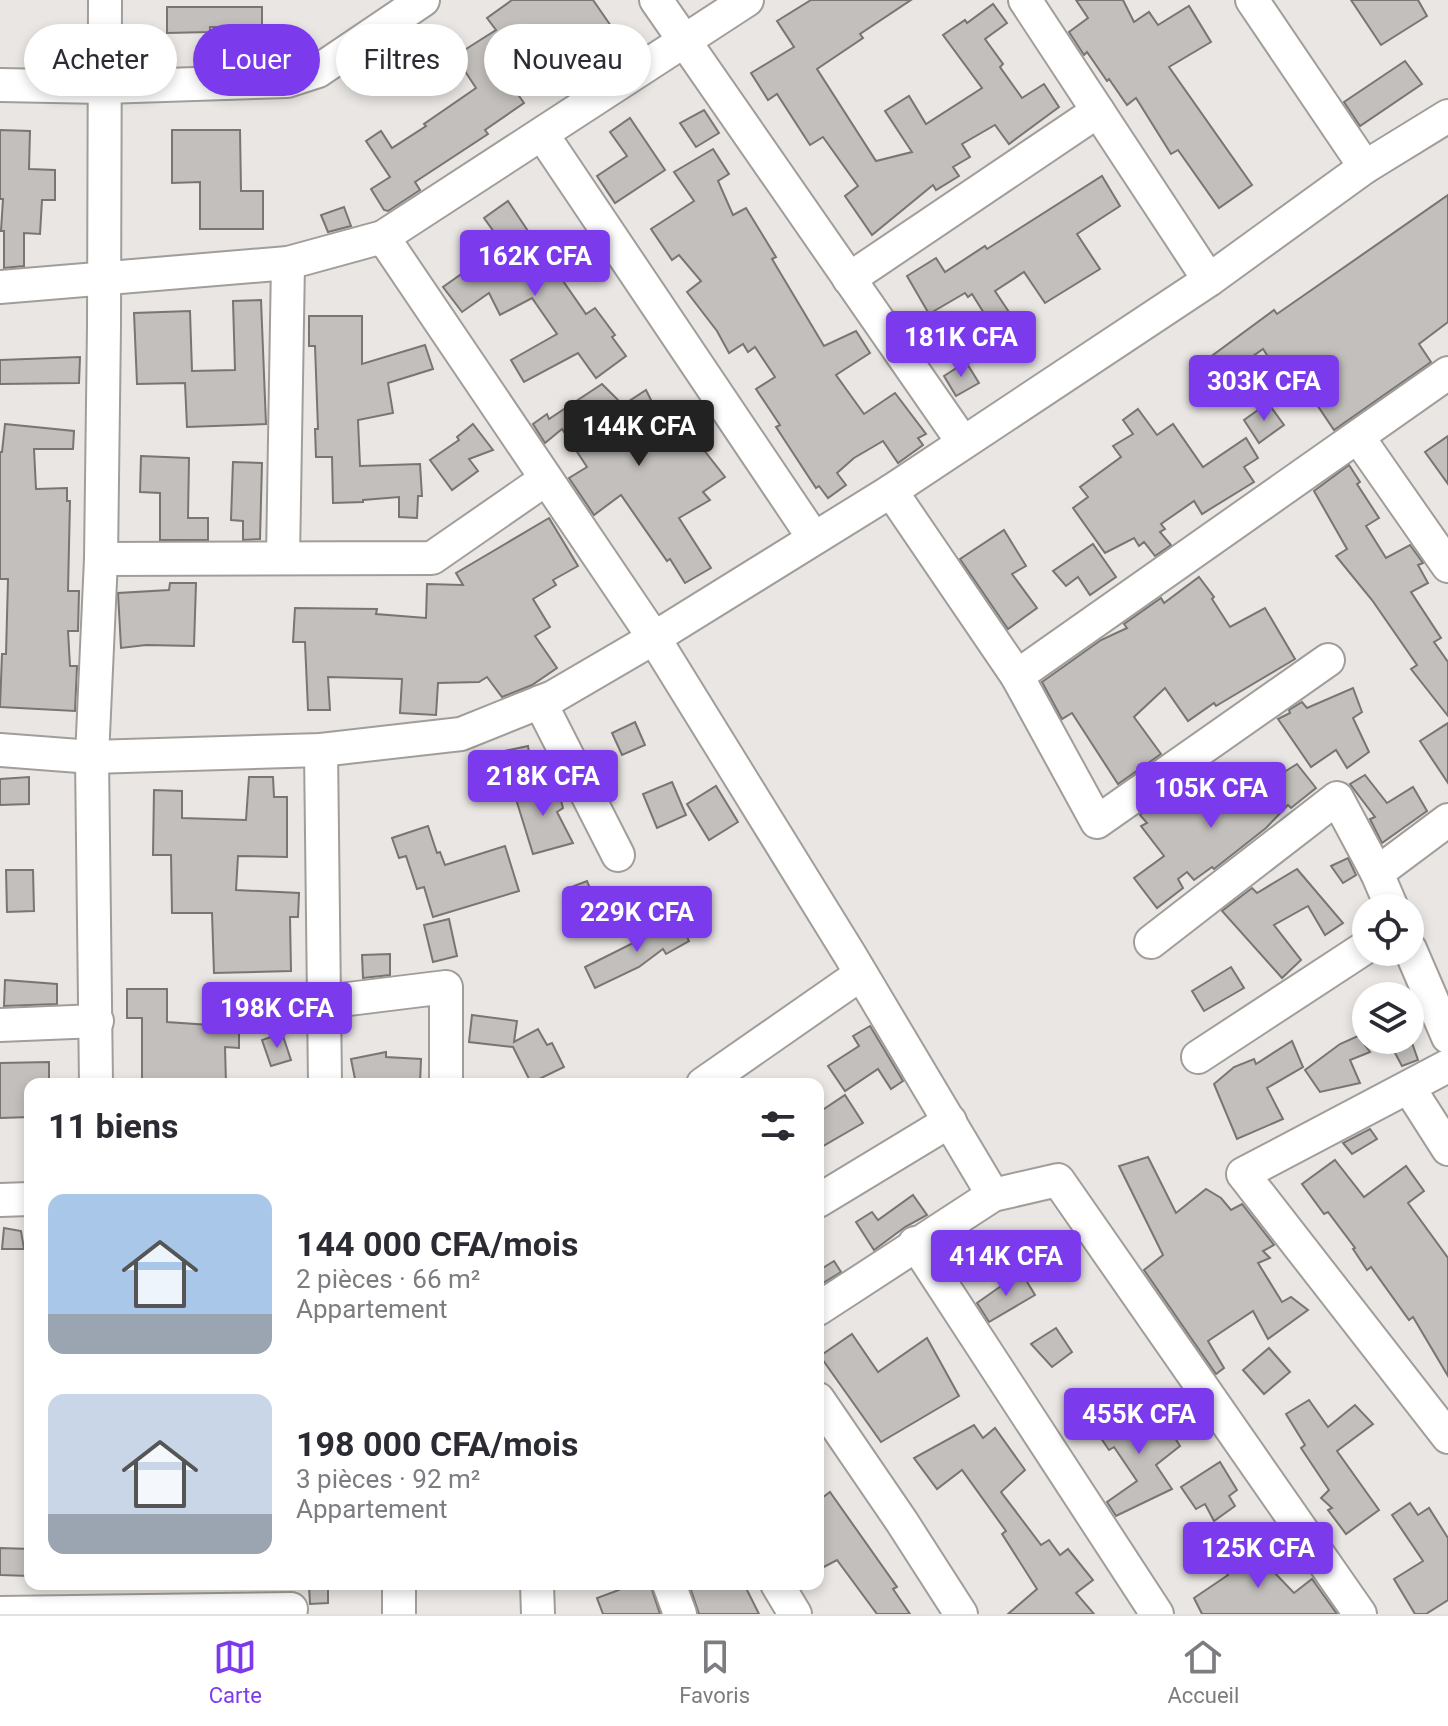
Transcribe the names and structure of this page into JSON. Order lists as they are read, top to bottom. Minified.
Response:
{"page":{"chip":["Acheter","Louer","Filtres","Nouveau"],"price":["162K CFA","181K CFA","303K CFA","144K CFA","218K CFA","105K CFA","229K CFA","198K CFA","414K CFA","455K CFA","125K CFA"],"heading":"11 biens","list":[{"name":"144 000 CFA/mois","note":"2 pièces · 66 m² · Appartement"},{"name":"198 000 CFA/mois","note":"3 pièces · 92 m² · Appartement"}],"tabs":["Carte","Favoris","Accueil"]}}
